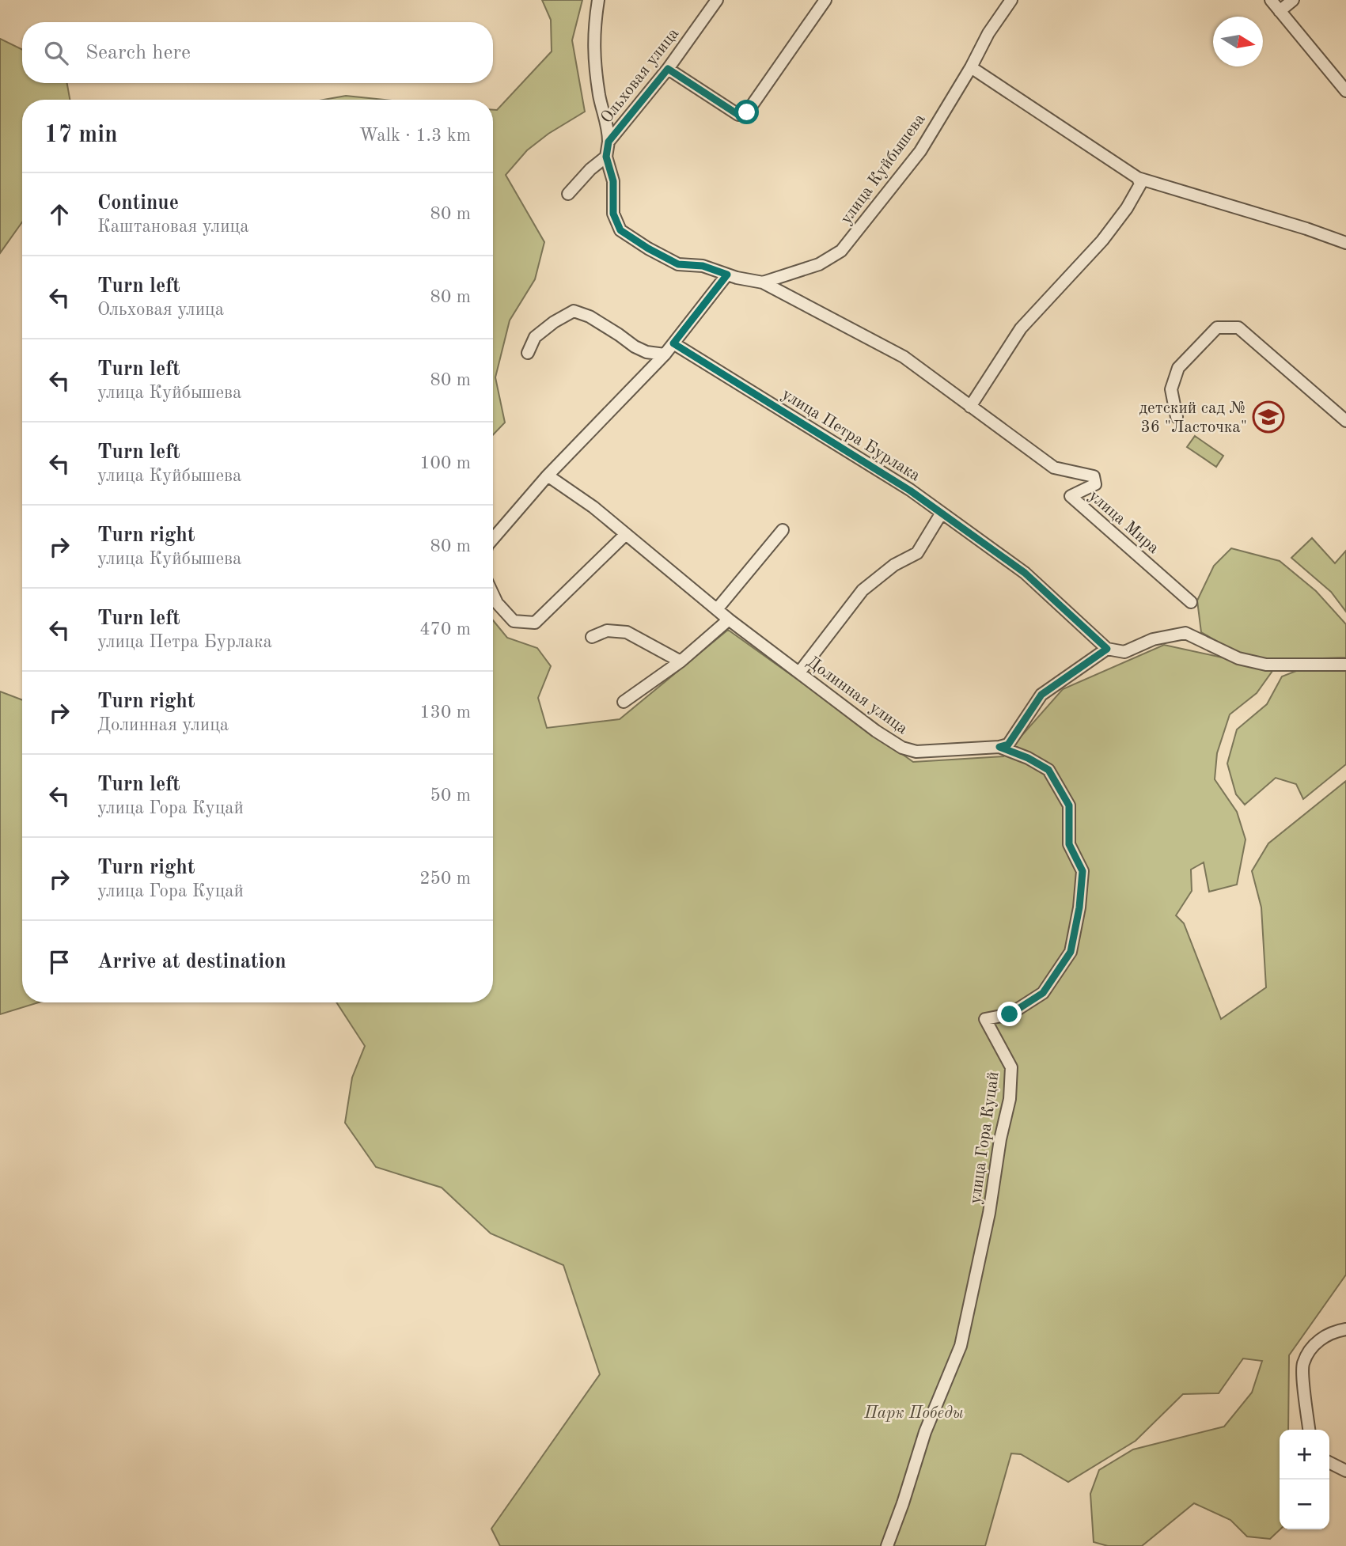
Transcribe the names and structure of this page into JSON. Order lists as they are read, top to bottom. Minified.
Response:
{"streets":{"street":["Ольховая улица","улица Куйбышева","улица Петра Бурлака","улица Мира","Долинная улица","улица Гора Куцай"]},"crossings":[["Ольховая улица","улица Куйбышева"],["улица Куйбышева","улица Мира"],["Долинная улица","улица Гора Куцай"]],"parks":["Парк Победы"],"places":{"school or university":["детский сад № 36 \"Ласточка\""]},"north":"right","page":{"search":"Search here","heading":["17 min","Walk · 1.3 km"],"list":[["Continue","Каштановая улица","80 m"],["Turn left","Ольховая улица","80 m"],["Turn left","улица Куйбышева","80 m"],["Turn left","улица Куйбышева","100 m"],["Turn right","улица Куйбышева","80 m"],["Turn left","улица Петра Бурлака","470 m"],["Turn right","Долинная улица","130 m"],["Turn left","улица Гора Куцай","50 m"],["Turn right","улица Гора Куцай","250 m"],"Arrive at destination"],"map_buttons":["+","−"]}}
